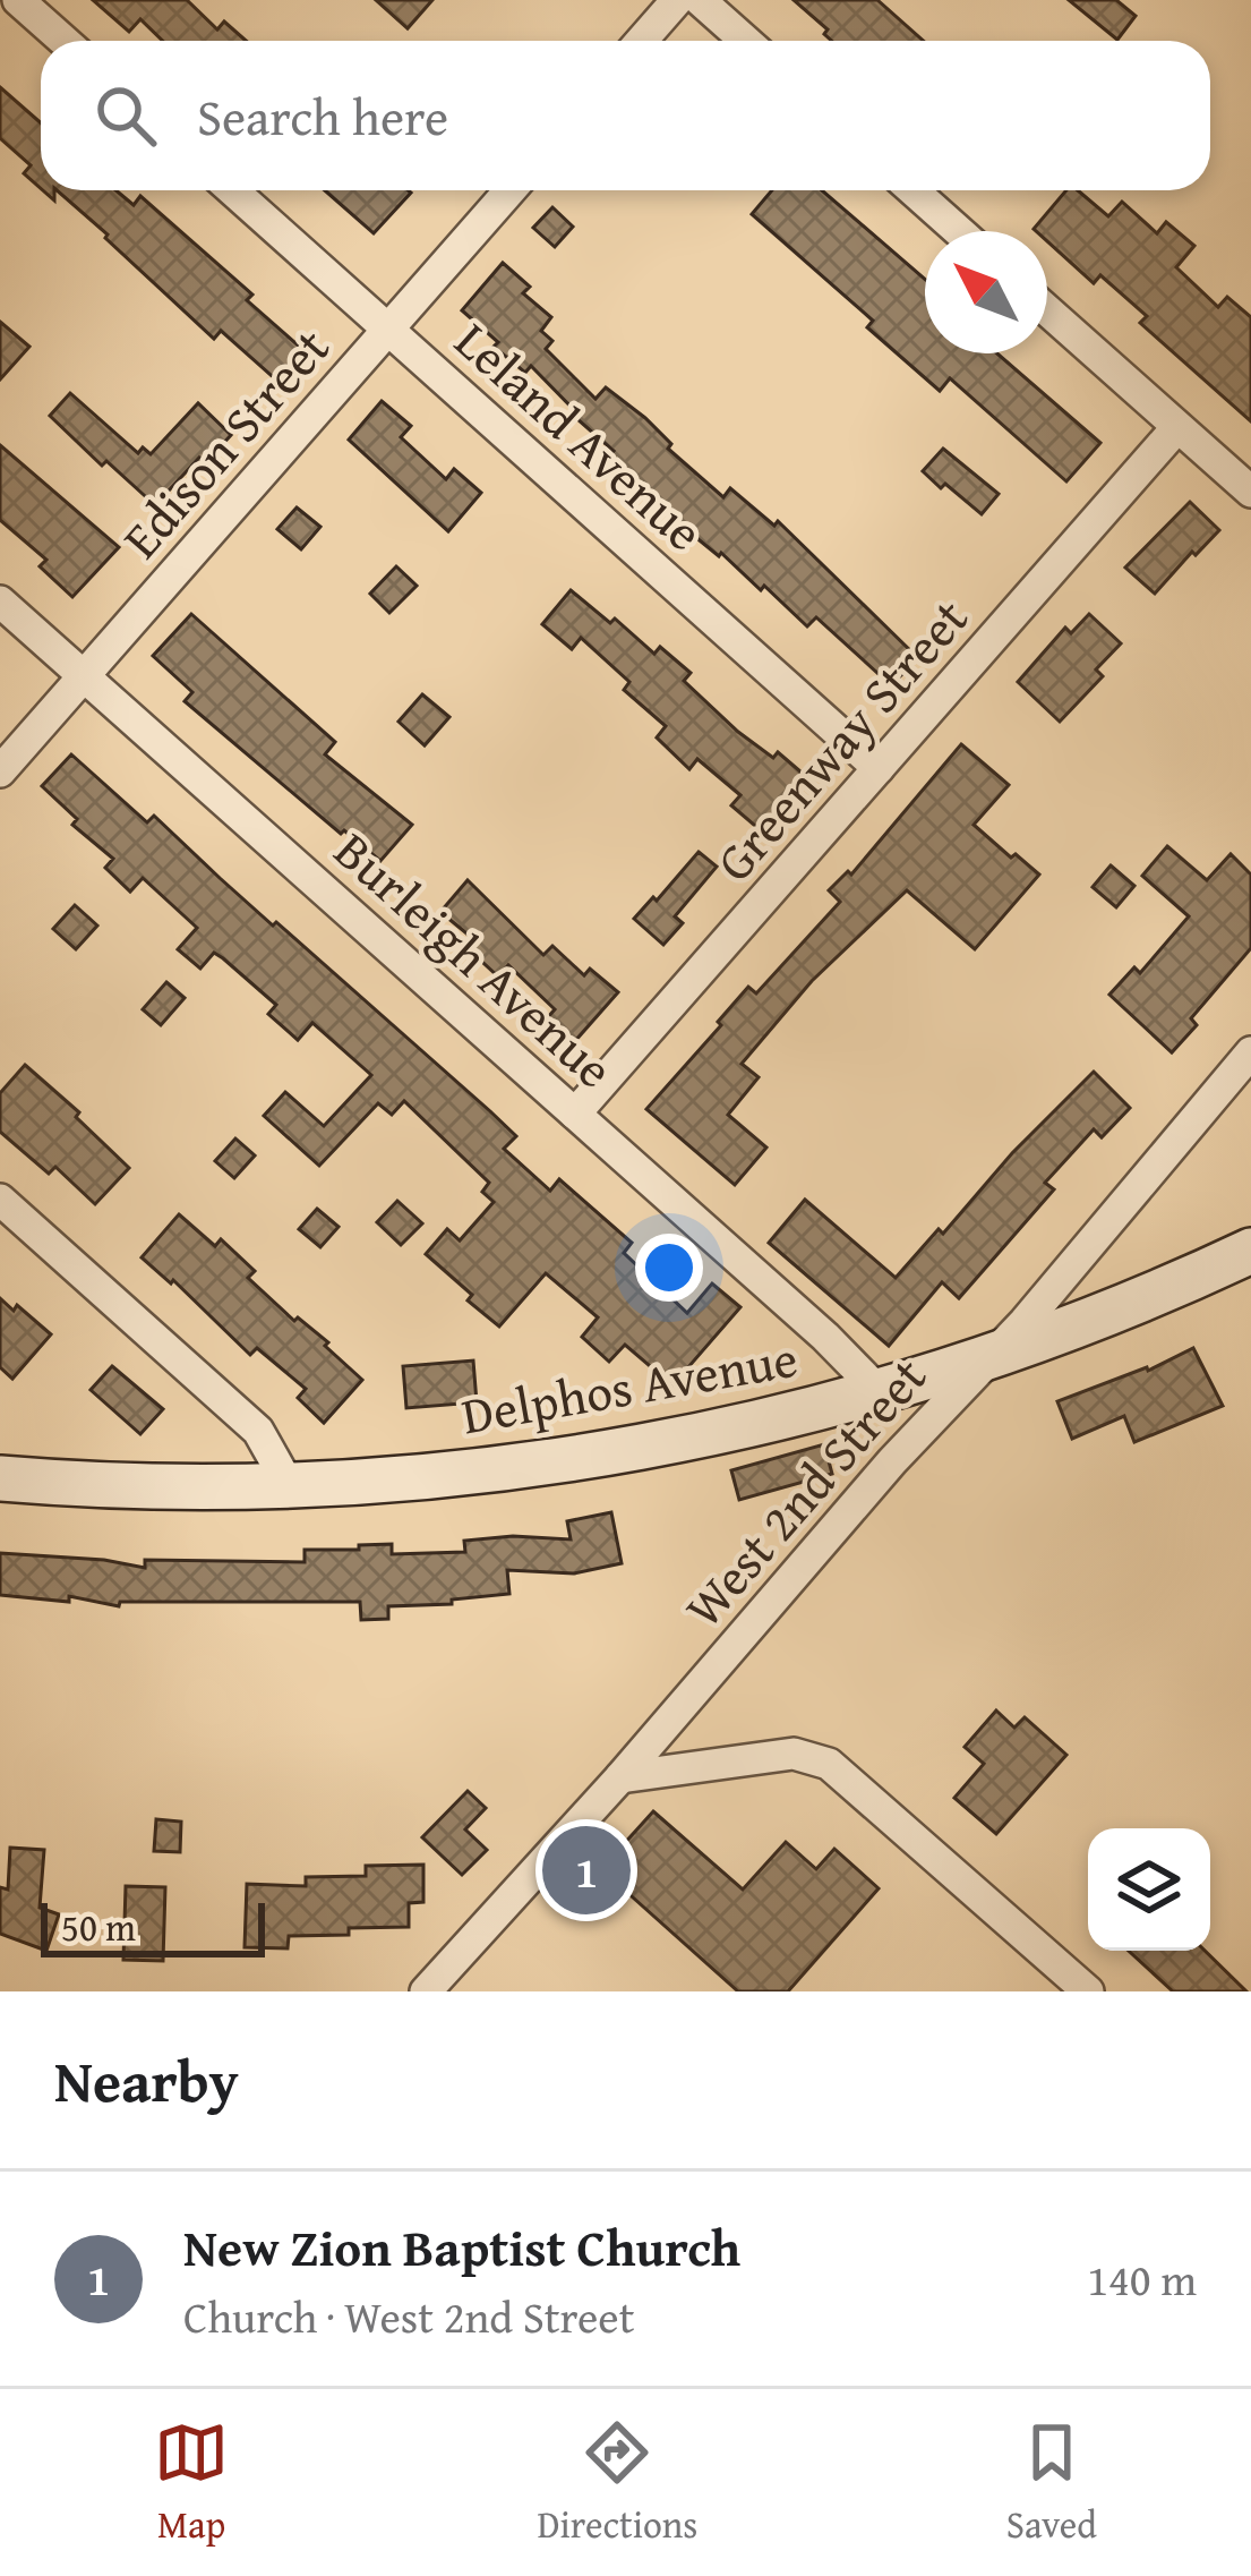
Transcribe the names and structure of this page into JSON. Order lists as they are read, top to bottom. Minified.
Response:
{"streets":{"street":["Leland Avenue","Edison Street","Greenway Street","Burleigh Avenue","Delphos Avenue","West 2nd Street"]},"crossings":[["Leland Avenue","Edison Street"],["Leland Avenue","Greenway Street"],["Edison Street","Burleigh Avenue"],["Greenway Street","Burleigh Avenue"],["Burleigh Avenue","Delphos Avenue"],["Delphos Avenue","West 2nd Street"]],"scale_bar":"50 m","north":"top left","page":{"search":"Search here","pins":"1","scale":"50 m","heading":"Nearby","list":[{"mark":"1","name":"New Zion Baptist Church","note":"Church · West 2nd Street","value":"140 m"}],"nav":["Map","Directions","Saved"]}}
